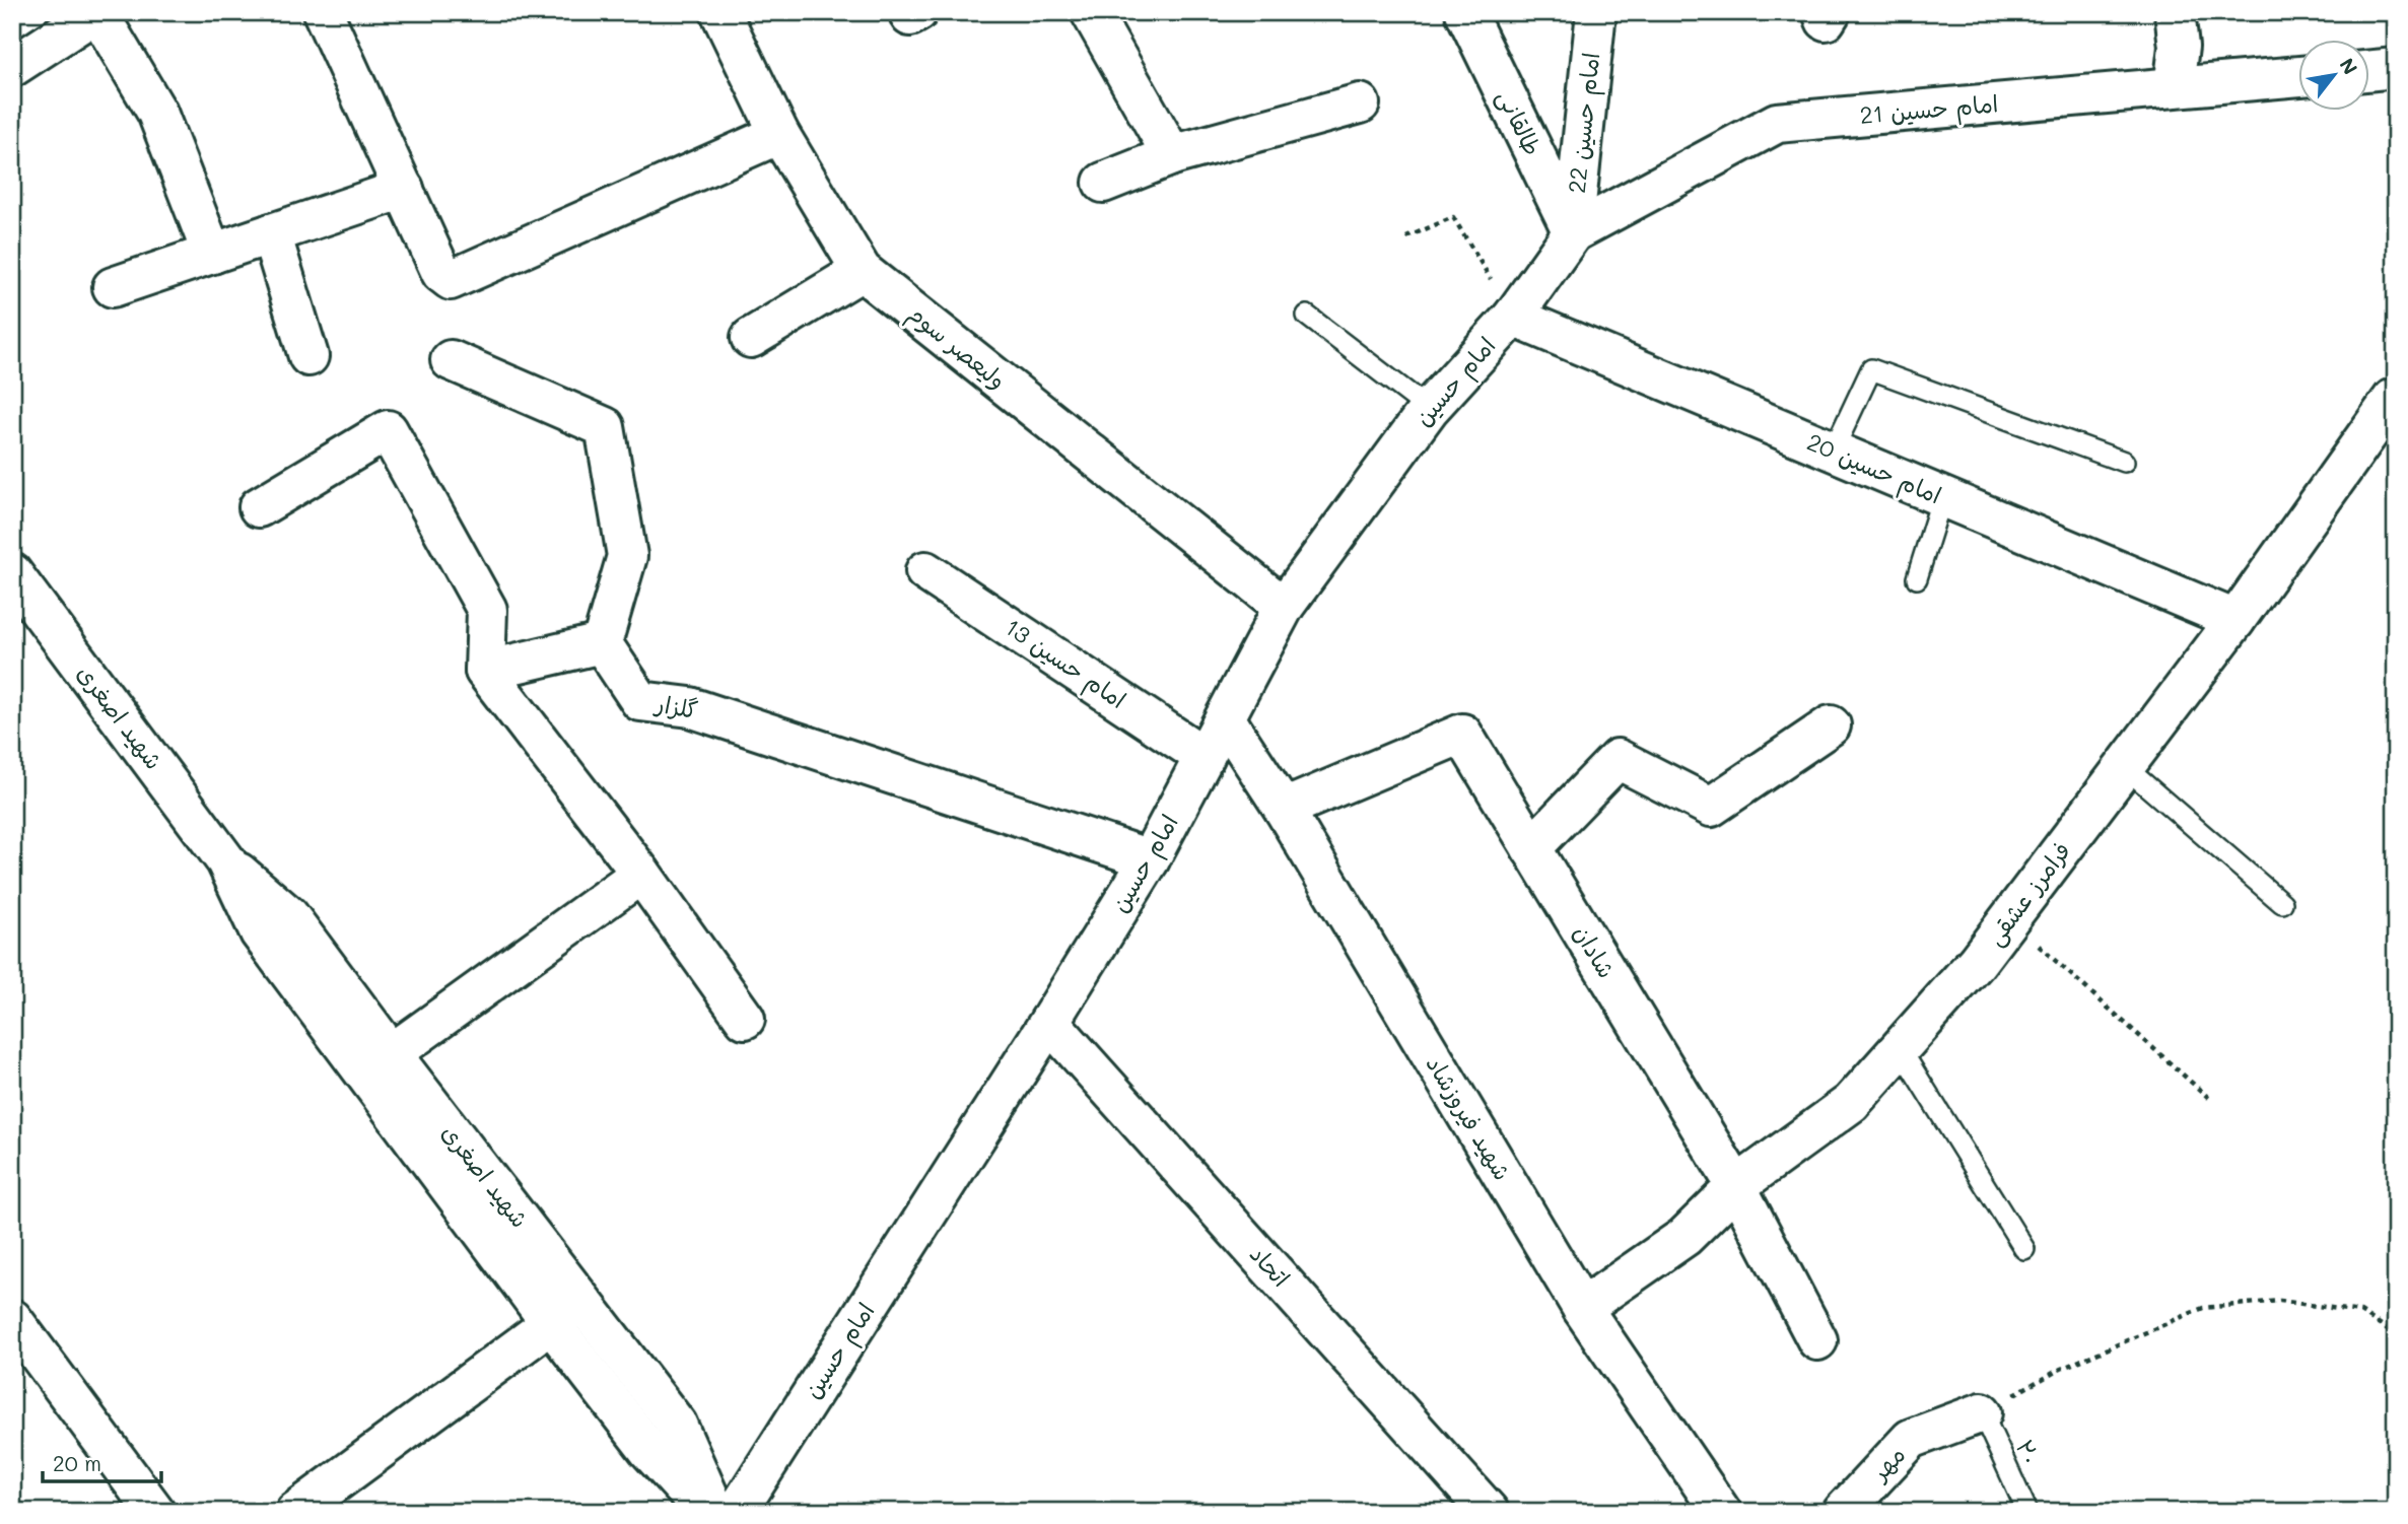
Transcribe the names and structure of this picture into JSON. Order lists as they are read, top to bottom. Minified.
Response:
{"streets":{"street":["امام حسین 21","طالقانی","امام حسین 22","ولیعصر سوم","امام حسین","امام حسین 20","امام حسین 13","گلزار","شهید اصغری","فرامرز عشقی","شادان","شهید فیروزشاد","اتحاد","مهر"],"lane":["۲۰"]},"crossings":[["امام حسین 21","طالقانی"],["امام حسین 21","امام حسین 22"],["امام حسین 21","امام حسین"],["طالقانی","امام حسین 22"],["طالقانی","امام حسین"],["امام حسین 22","امام حسین"],["ولیعصر سوم","امام حسین"],["امام حسین","امام حسین 20"],["امام حسین","امام حسین 13"],["امام حسین","گلزار"],["امام حسین","شهید فیروزشاد"],["امام حسین","اتحاد"],["امام حسین 20","فرامرز عشقی"],["فرامرز عشقی","شادان"],["فرامرز عشقی","شهید فیروزشاد"],["شادان","شهید فیروزشاد"],["۲۰","مهر"]],"scale_bar":"20 m","north":"top right"}
